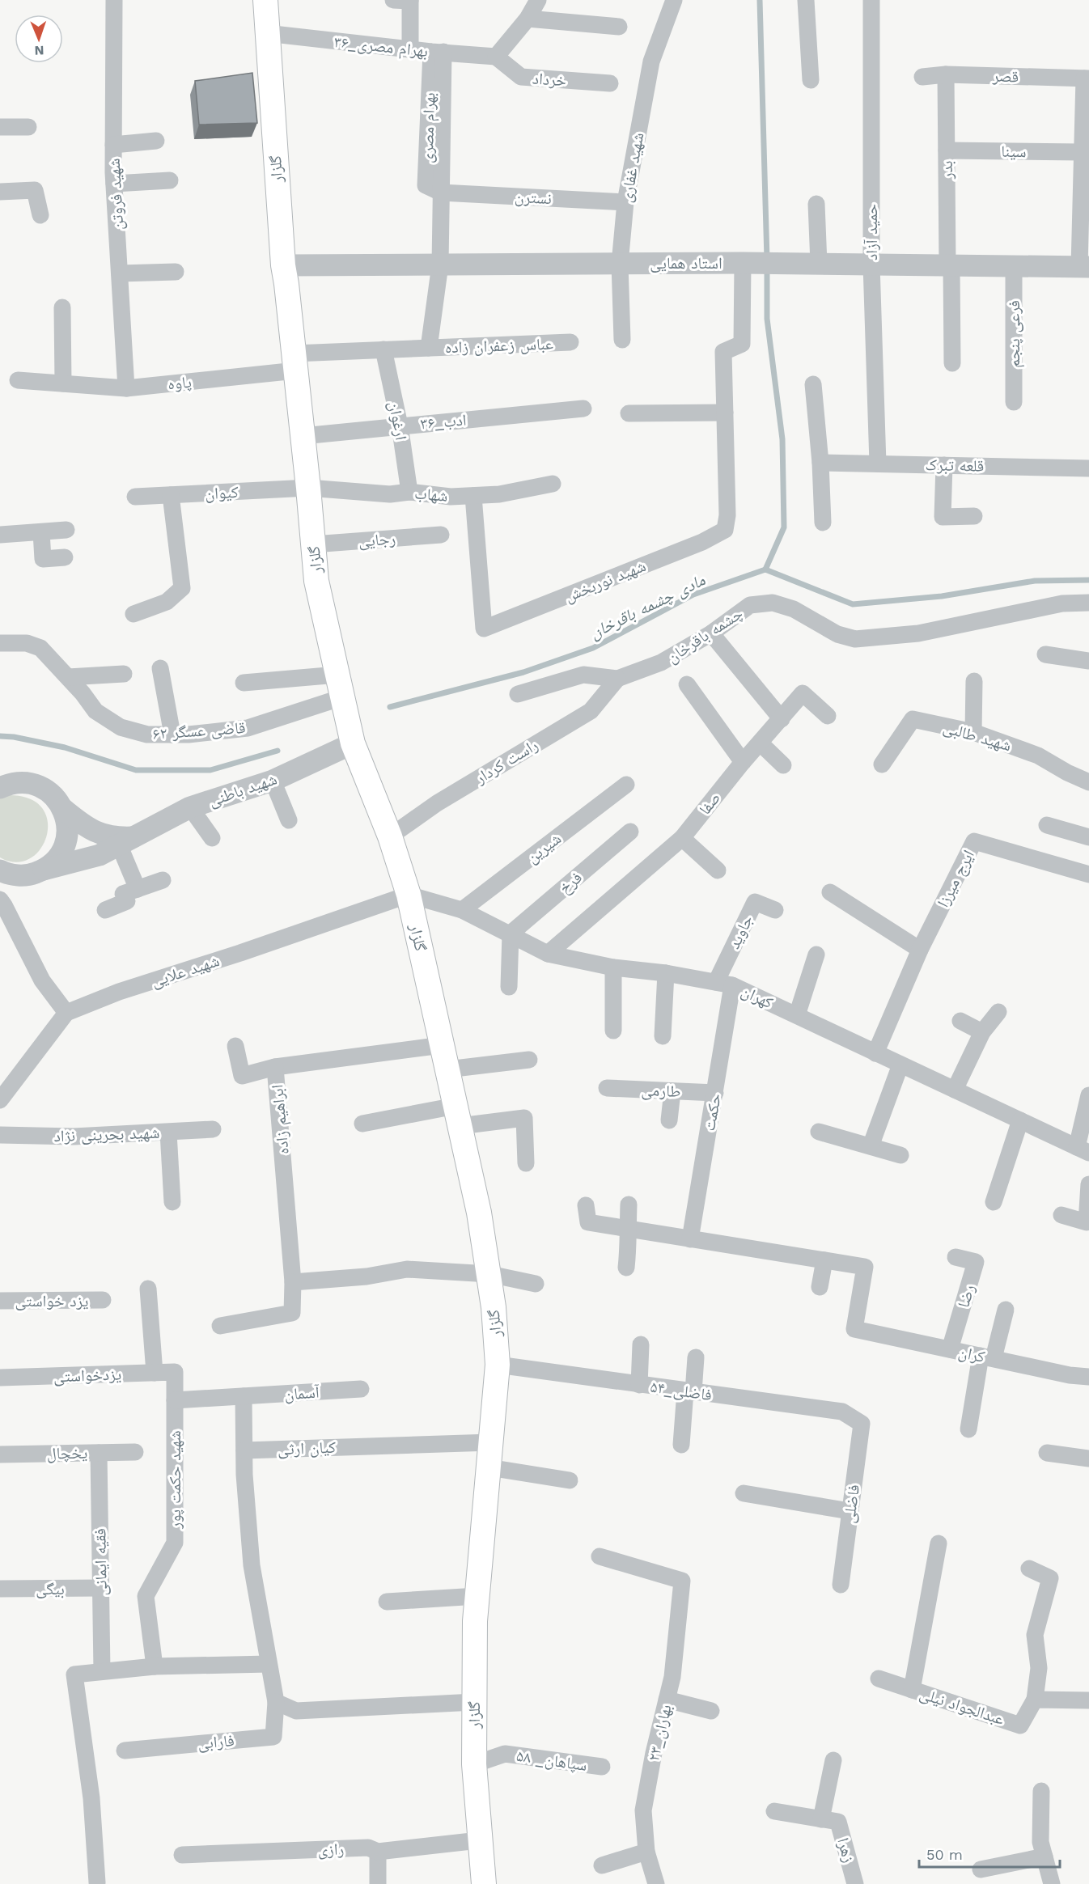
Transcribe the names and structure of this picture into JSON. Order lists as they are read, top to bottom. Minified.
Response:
{"streets":{"main road":["گلزار"],"street":["۳۶_بهرام مصری","قصر","خرداد","بهرام مصری","سینا","شهید غفاری","بدر","شهید فروتن","نسترن","حمید آزاد","استاد همایی","فرعی پنجم","عباس زعفران زاده","پاوه","ارغوان","۳۶_ادب","قلعه تبرک","کیوان","شهاب","رجایی","شهید نوربخش","چشمه باقرخان","قاضی عسگر ۶۲","شهید طالبی","راست کردار","شهید باطنی","صفا","شیرین","ایرج میرزا","فرخ","جاوید","شهید علایی","کهران","طارمی","حکمت","ابراهیم زاده","شهید بحرینی نژاد","رضا","یزد خواستی","کران","یزدخواستی","۵۴_فاضلی","آسمان","کیان ارثی","یخچال","شهید حکمت پور","فاضلی","فقیه ایمانی","بیگی","عبدالجواد نیلی","۲۳_بهاران","فارابی","۵۸ _سپاهان","رازی","زهرا"]},"crossings":[["۳۶_بهرام مصری","خرداد"],["۳۶_بهرام مصری","بهرام مصری"],["۳۶_بهرام مصری","گلزار"],["قصر","بدر"],["بهرام مصری","نسترن"],["بهرام مصری","استاد همایی"],["بهرام مصری","عباس زعفران زاده"],["سینا","بدر"],["شهید غفاری","نسترن"],["شهید غفاری","استاد همایی"],["گلزار","استاد همایی"],["گلزار","عباس زعفران زاده"],["گلزار","پاوه"],["گلزار","۳۶_ادب"],["گلزار","کیوان"],["گلزار","شهاب"],["گلزار","رجایی"],["گلزار","قاضی عسگر ۶۲"],["گلزار","راست کردار"],["گلزار","شهید باطنی"],["گلزار","شهید علایی"],["گلزار","کهران"],["گلزار","ابراهیم زاده"],["گلزار","۵۴_فاضلی"],["گلزار","کیان ارثی"],["گلزار","۵۸ _سپاهان"],["گلزار","رازی"],["بدر","استاد همایی"],["شهید فروتن","پاوه"],["حمید آزاد","استاد همایی"],["حمید آزاد","قلعه تبرک"],["استاد همایی","فرعی پنجم"],["استاد همایی","عباس زعفران زاده"],["عباس زعفران زاده","پاوه"],["عباس زعفران زاده","ارغوان"],["ارغوان","۳۶_ادب"],["ارغوان","شهاب"],["کیوان","شهاب"],["شهاب","شهید نوربخش"],["چشمه باقرخان","راست کردار"],["صفا","کهران"],["شیرین","کهران"],["ایرج میرزا","کهران"],["فرخ","کهران"],["جاوید","کهران"],["جاوید","حکمت"],["شهید علایی","کهران"],["کهران","حکمت"],["طارمی","حکمت"],["رضا","کران"],["یزدخواستی","شهید حکمت پور"],["۵۴_فاضلی","فاضلی"],["یخچال","فقیه ایمانی"],["فقیه ایمانی","بیگی"]],"water":["مادی چشمه باقرخان"],"scale_bar":"50 m","north":"bottom"}
